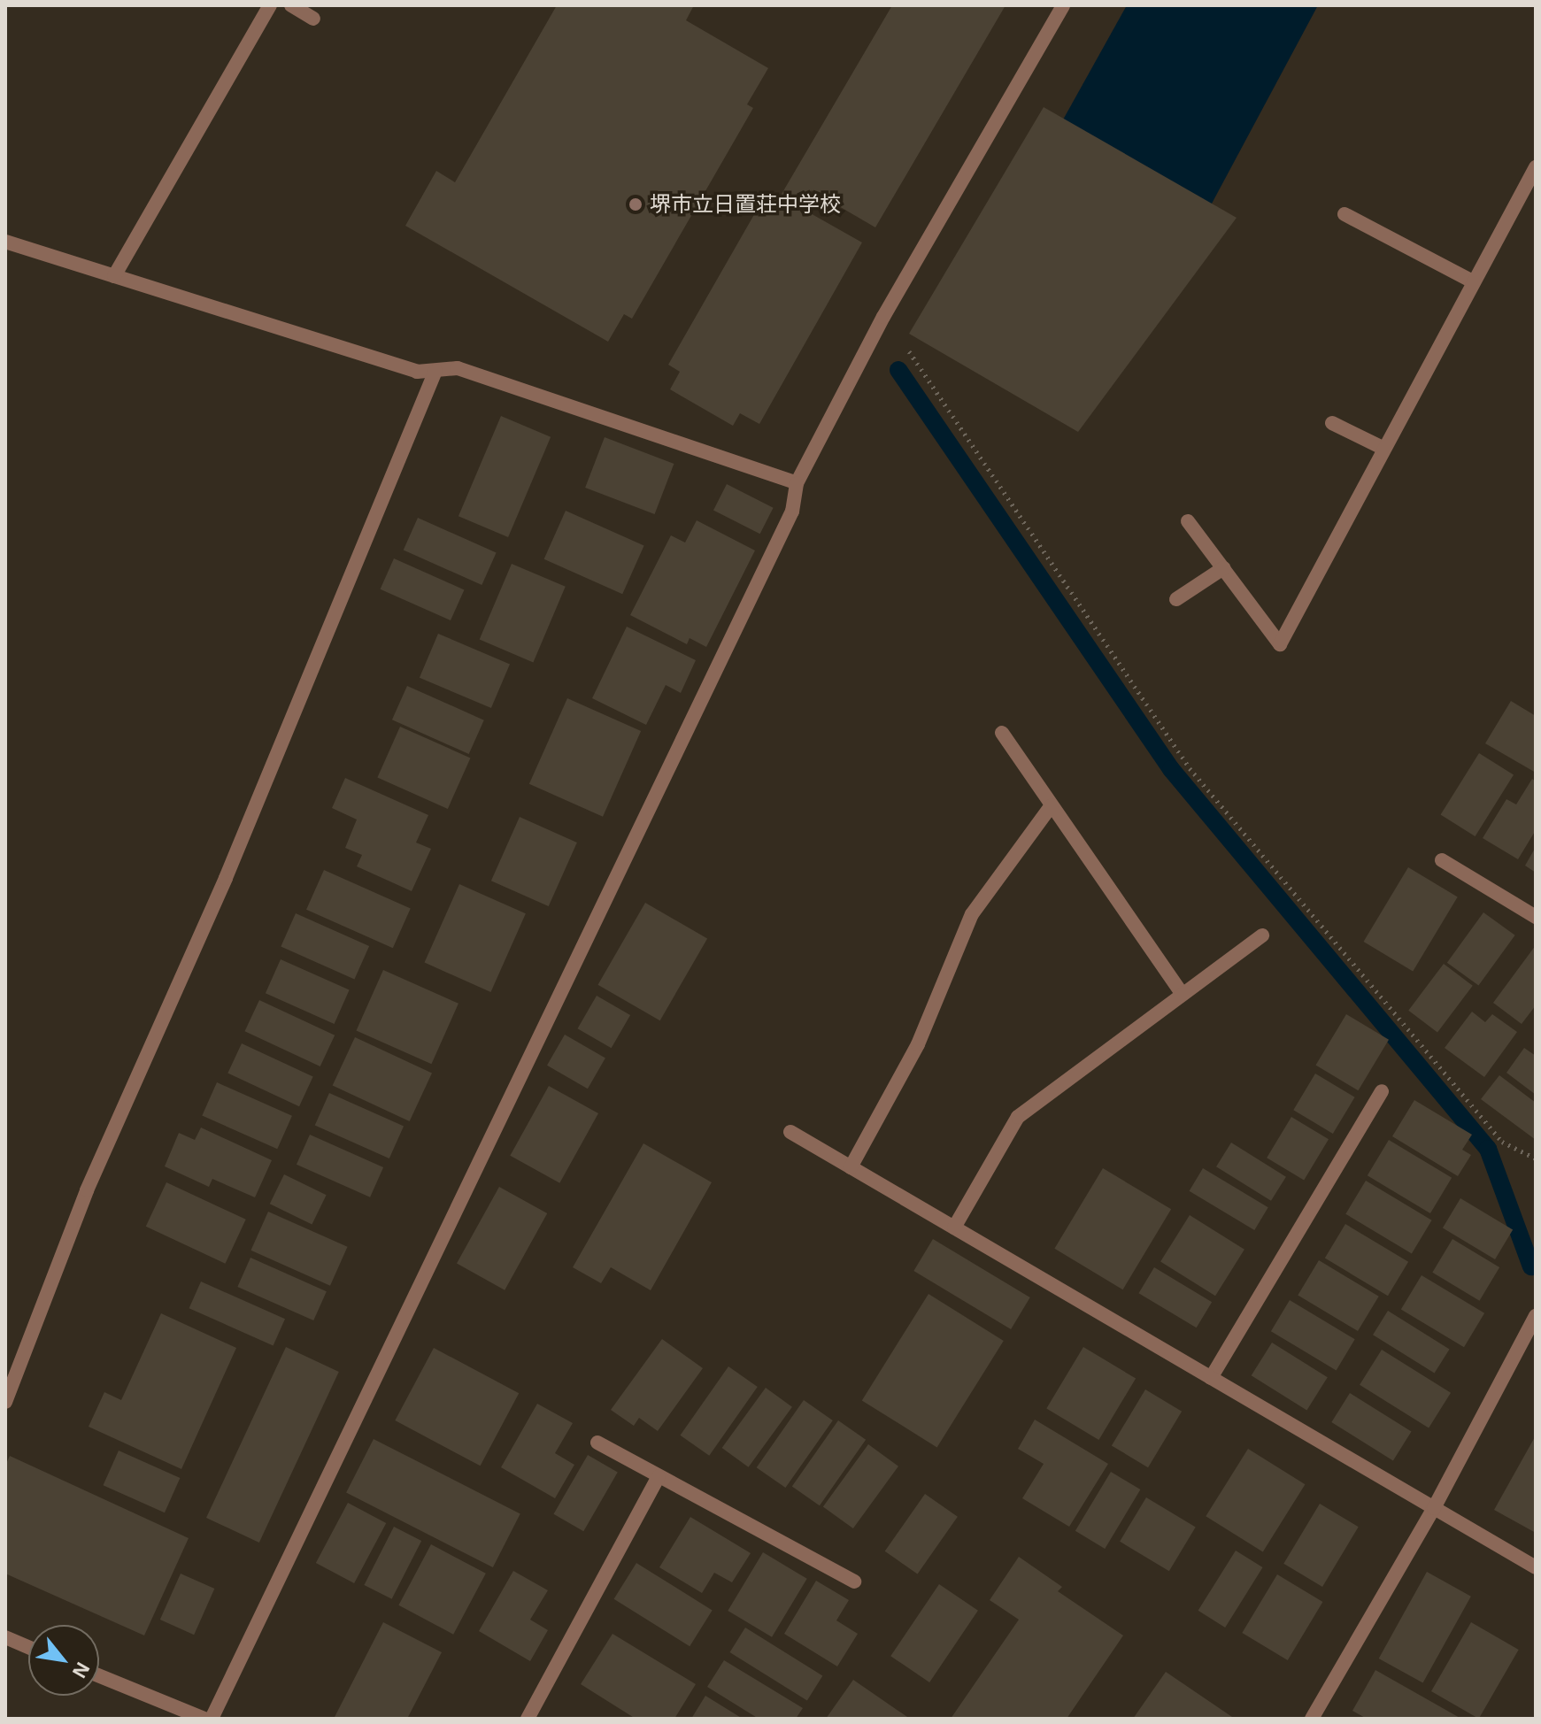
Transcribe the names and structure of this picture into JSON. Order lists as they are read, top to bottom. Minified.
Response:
{"places":["堺市立日置荘中学校"],"north":"bottom right"}
